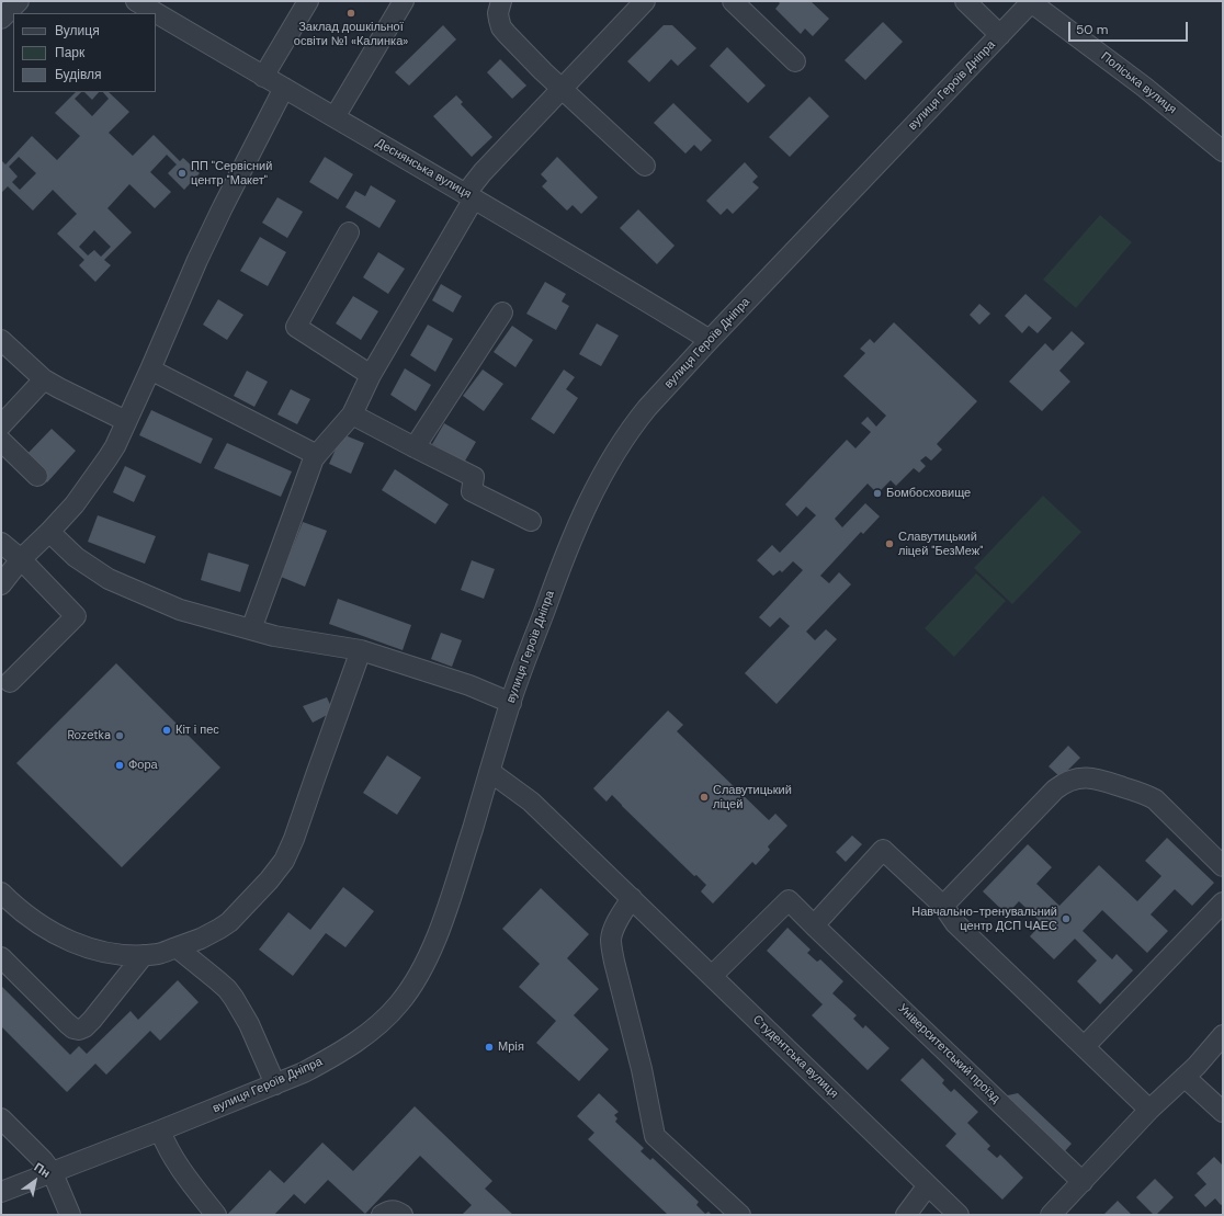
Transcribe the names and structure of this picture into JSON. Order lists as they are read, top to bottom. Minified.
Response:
{"streets":{"street":["Поліська вулиця","вулиця Героїв Дніпра","Деснянська вулиця","Університетський проїзд","Студентська вулиця"]},"crossings":[["Поліська вулиця","вулиця Героїв Дніпра"],["вулиця Героїв Дніпра","Деснянська вулиця"],["вулиця Героїв Дніпра","Студентська вулиця"],["Університетський проїзд","Студентська вулиця"]],"places":["Заклад дошкільної освіти №1 «Калинка»","ПП \"Сервісний центр \"Макет\"","Бомбосховище","Славутицький ліцей \"БезМеж\"","Кіт і пес","Rozetka","Фора","Славутицький ліцей","Навчально-тренувальний центр ДСП ЧАЕС","Мрiя"],"legend":["Вулиця","Парк","Будівля"],"scale_bar":"50 m","north":"top right"}
